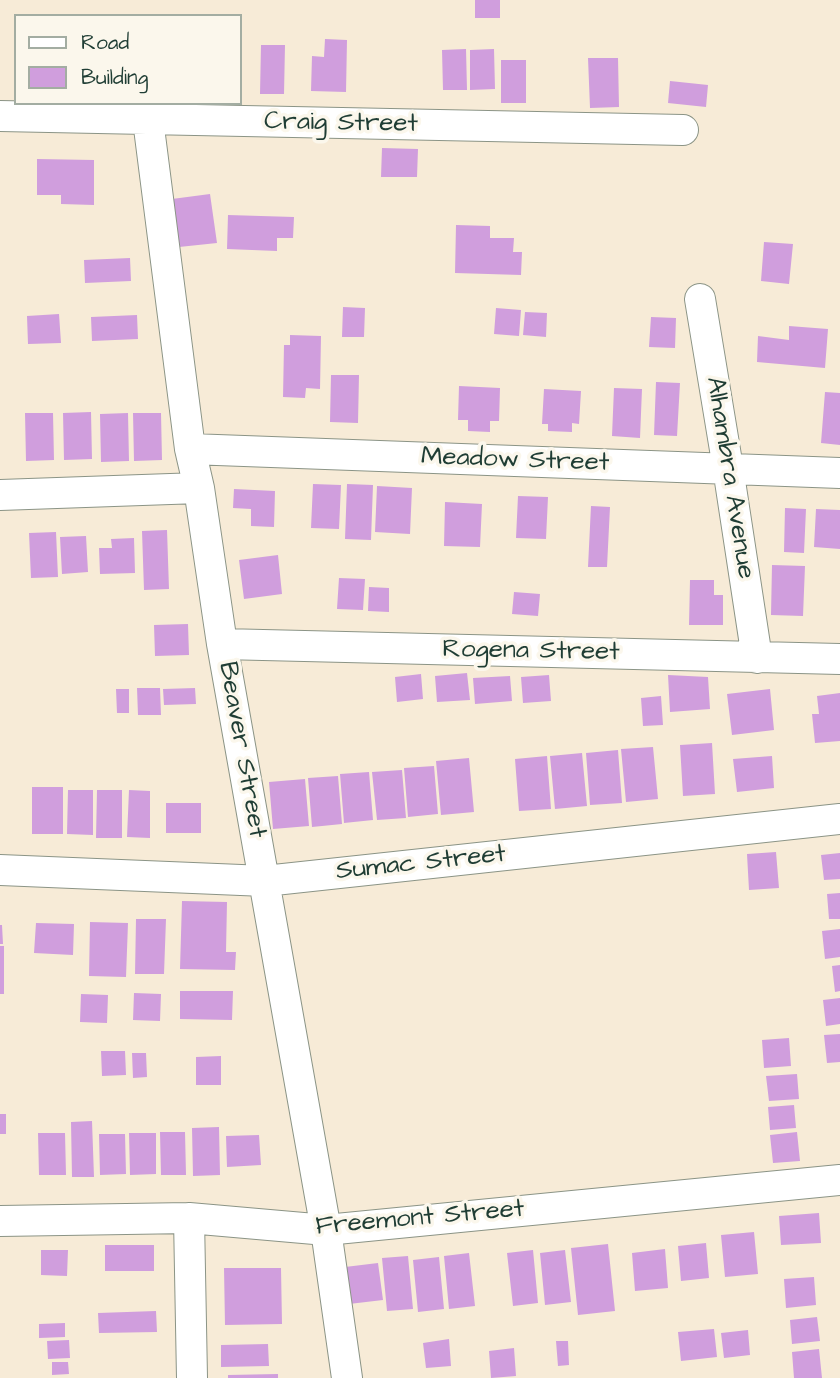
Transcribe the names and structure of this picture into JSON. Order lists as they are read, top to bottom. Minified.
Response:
{"streets":{"street":["Craig Street","Meadow Street","Alhambra Avenue","Rogena Street","Beaver Street","Sumac Street","Freemont Street"]},"crossings":[["Craig Street","Beaver Street"],["Meadow Street","Alhambra Avenue"],["Meadow Street","Beaver Street"],["Alhambra Avenue","Rogena Street"],["Rogena Street","Beaver Street"],["Beaver Street","Sumac Street"],["Beaver Street","Freemont Street"]],"legend":["Road","Building"]}
